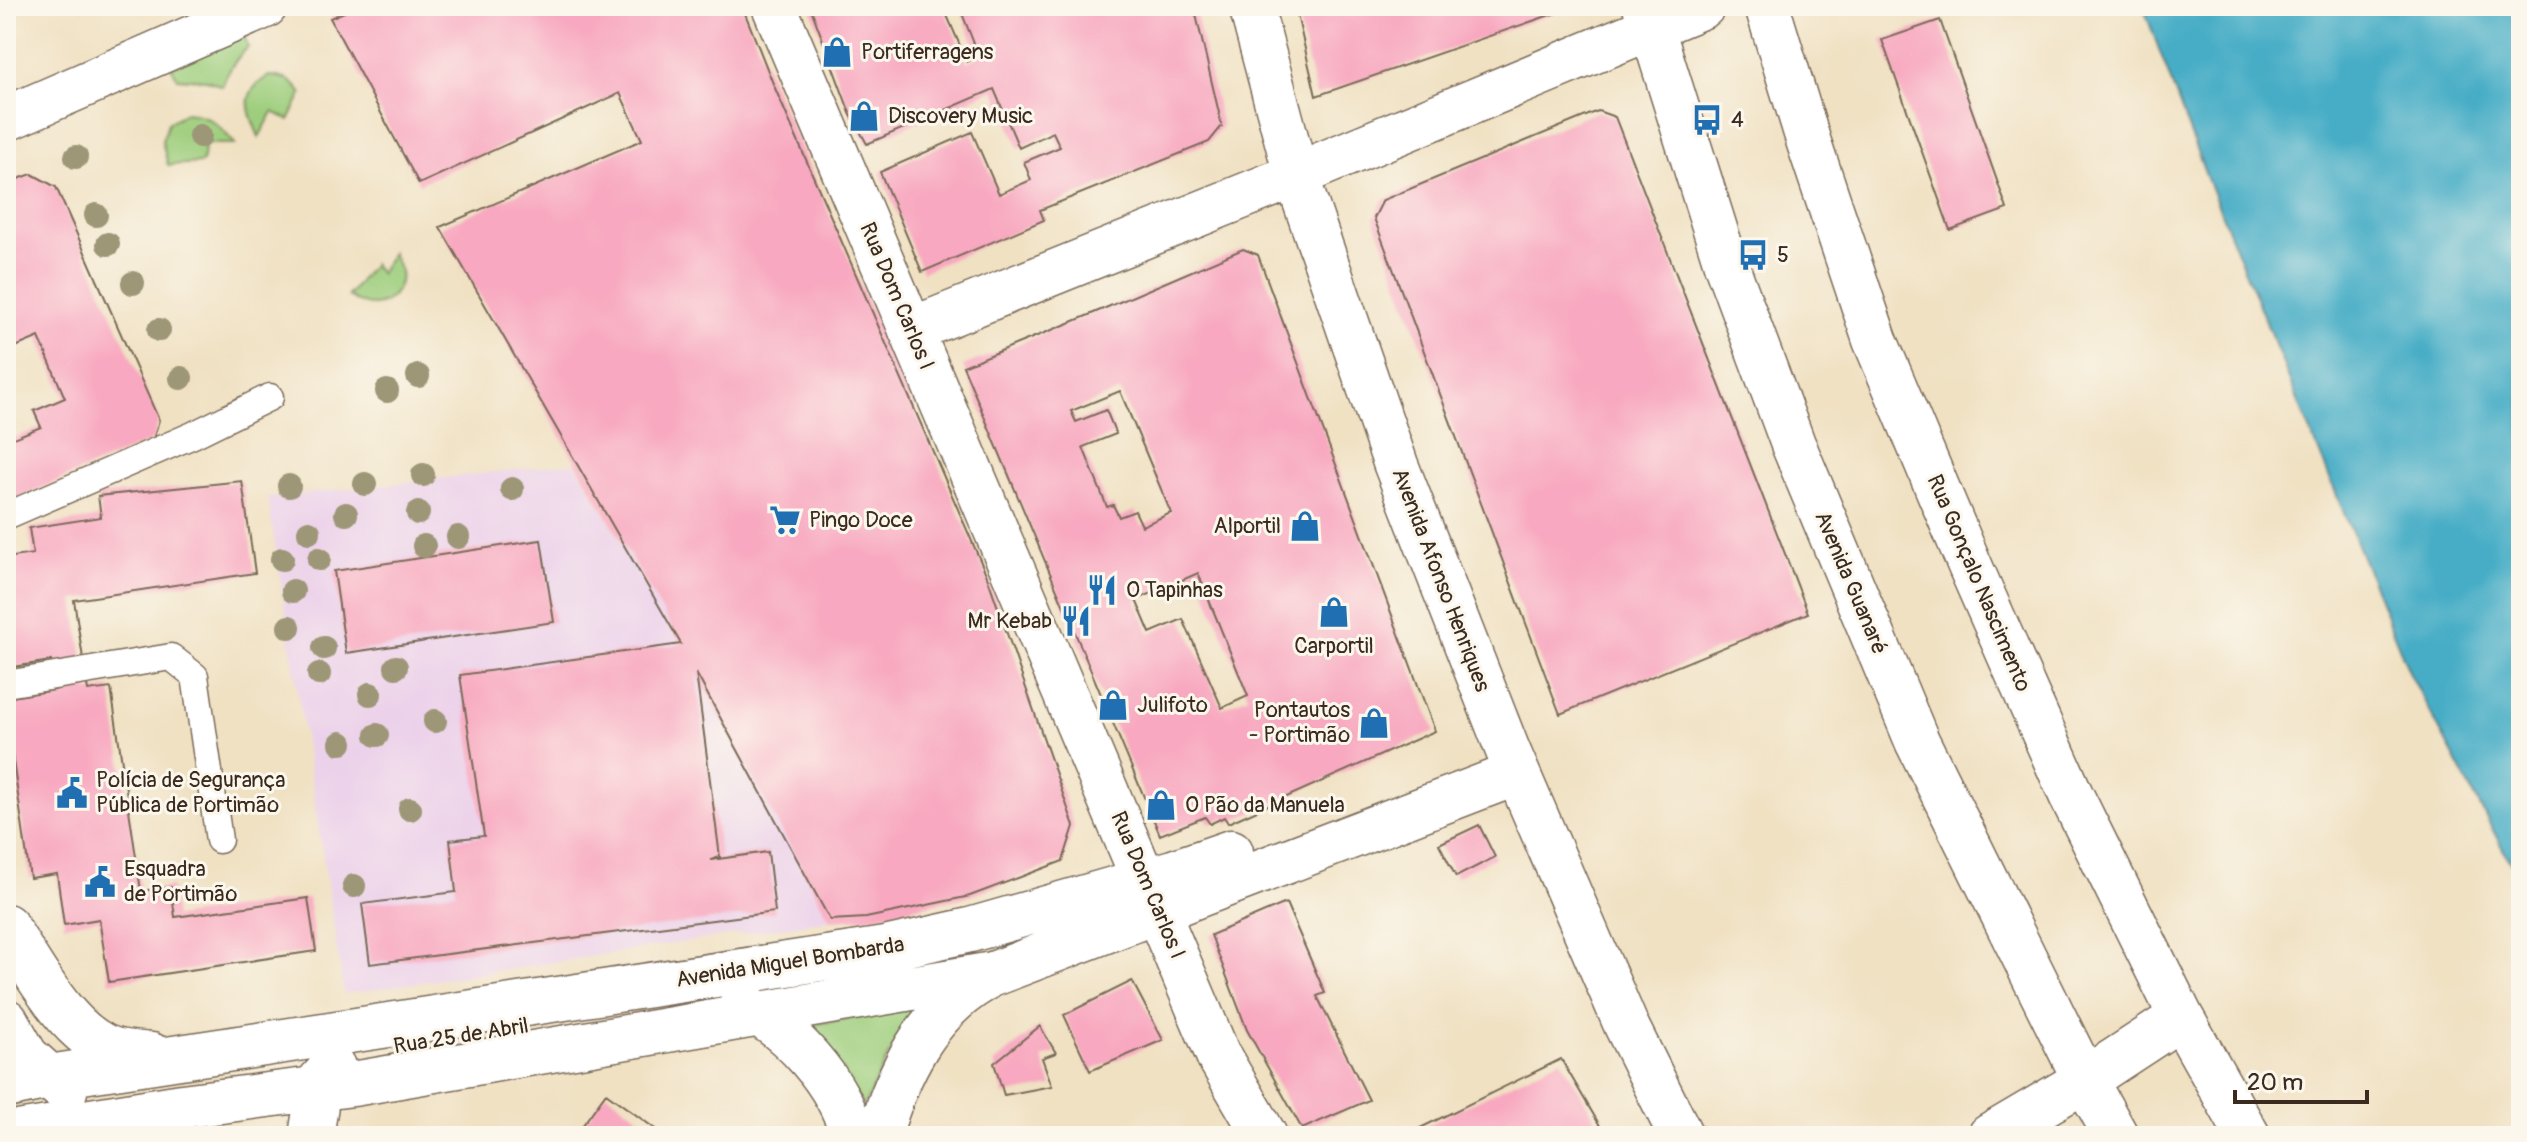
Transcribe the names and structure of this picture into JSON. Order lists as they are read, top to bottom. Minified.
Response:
{"streets":{"street":["Rua Dom Carlos I","Avenida Afonso Henriques","Avenida Guanaré","Rua Gonçalo Nascimento","Avenida Miguel Bombarda","Rua 25 de Abril"]},"crossings":[["Rua Dom Carlos I","Avenida Miguel Bombarda"],["Avenida Afonso Henriques","Avenida Miguel Bombarda"],["Avenida Miguel Bombarda","Rua 25 de Abril"]],"places":{"shop":["Portiferragens","Discovery Music","Alportil","Carportil","Julifoto","Pontautos - Portimão","O Pão da Manuela"],"bus stop":["4","5"],"supermarket":["Pingo Doce"],"restaurant":["O Tapinhas","Mr Kebab"],"public building":["Polícia de Segurança Pública de Portimão","Esquadra de Portimão"]},"scale_bar":"20 m"}
